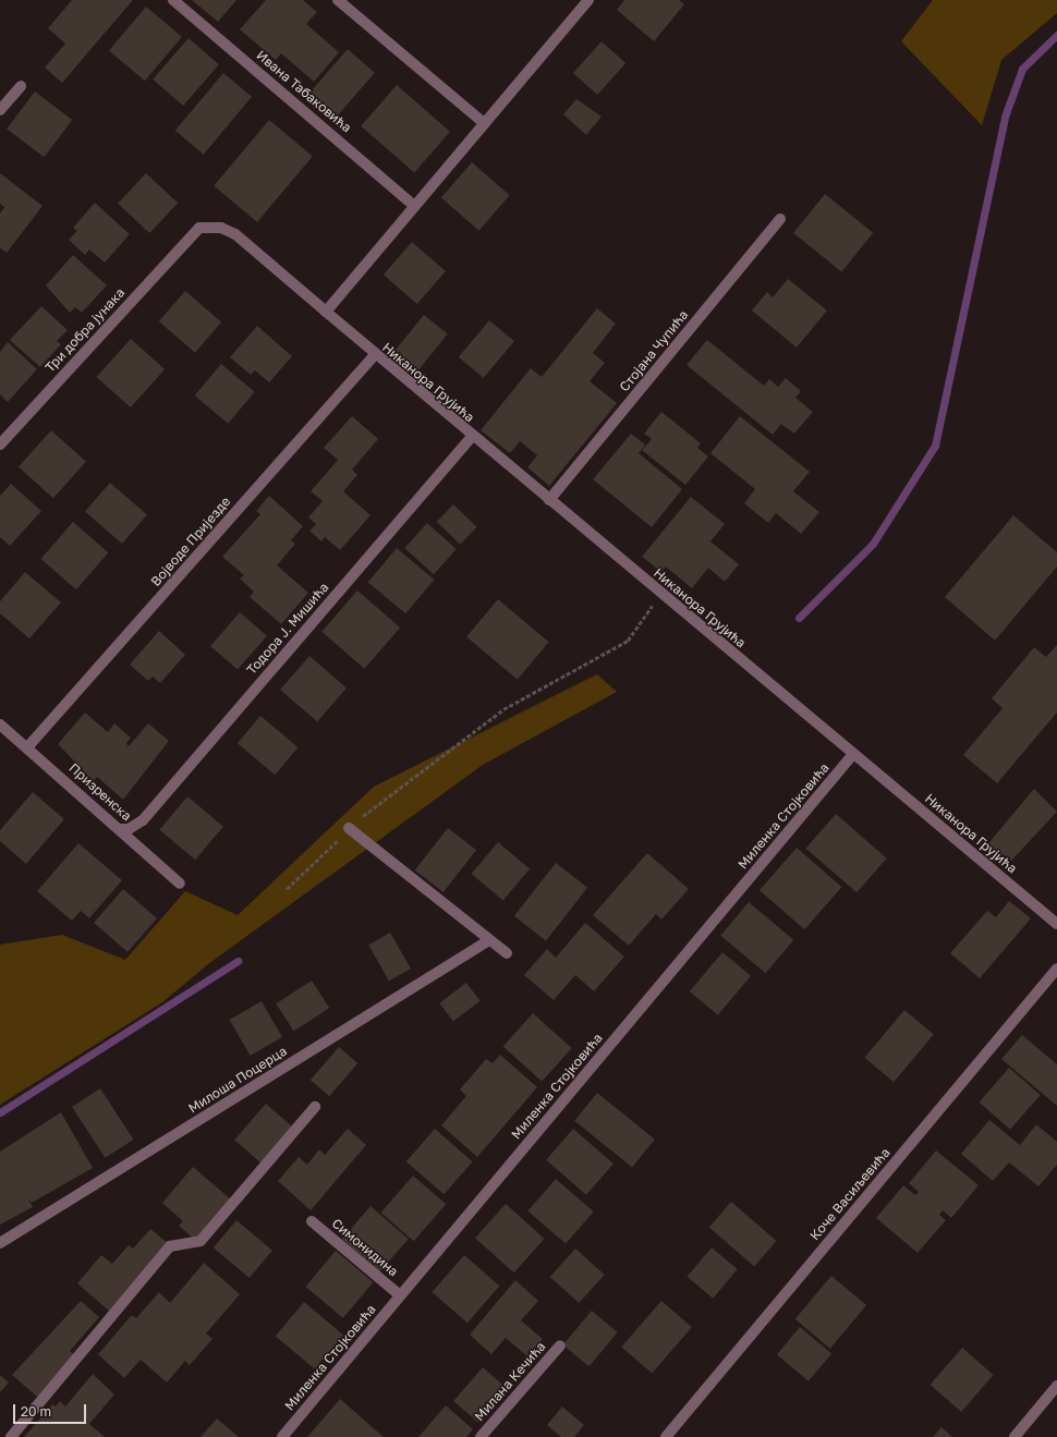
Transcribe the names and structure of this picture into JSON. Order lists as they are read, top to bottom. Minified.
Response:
{"streets":{"street":["Ивана Табаковића","Три добра јунака","Стојана Чупића","Никанора Грујића","Војводе Пријезде","Тодора Ј. Мишића","Призренска","Миленка Стојковића","Милоша Поцерца","Коче Васиљевића","Симонидина","Милана Кечића"]},"crossings":[["Три добра јунака","Никанора Грујића"],["Стојана Чупића","Никанора Грујића"],["Никанора Грујића","Војводе Пријезде"],["Никанора Грујића","Тодора Ј. Мишића"],["Никанора Грујића","Миленка Стојковића"],["Војводе Пријезде","Призренска"],["Тодора Ј. Мишића","Призренска"],["Миленка Стојковића","Симонидина"]],"scale_bar":"20 m"}
